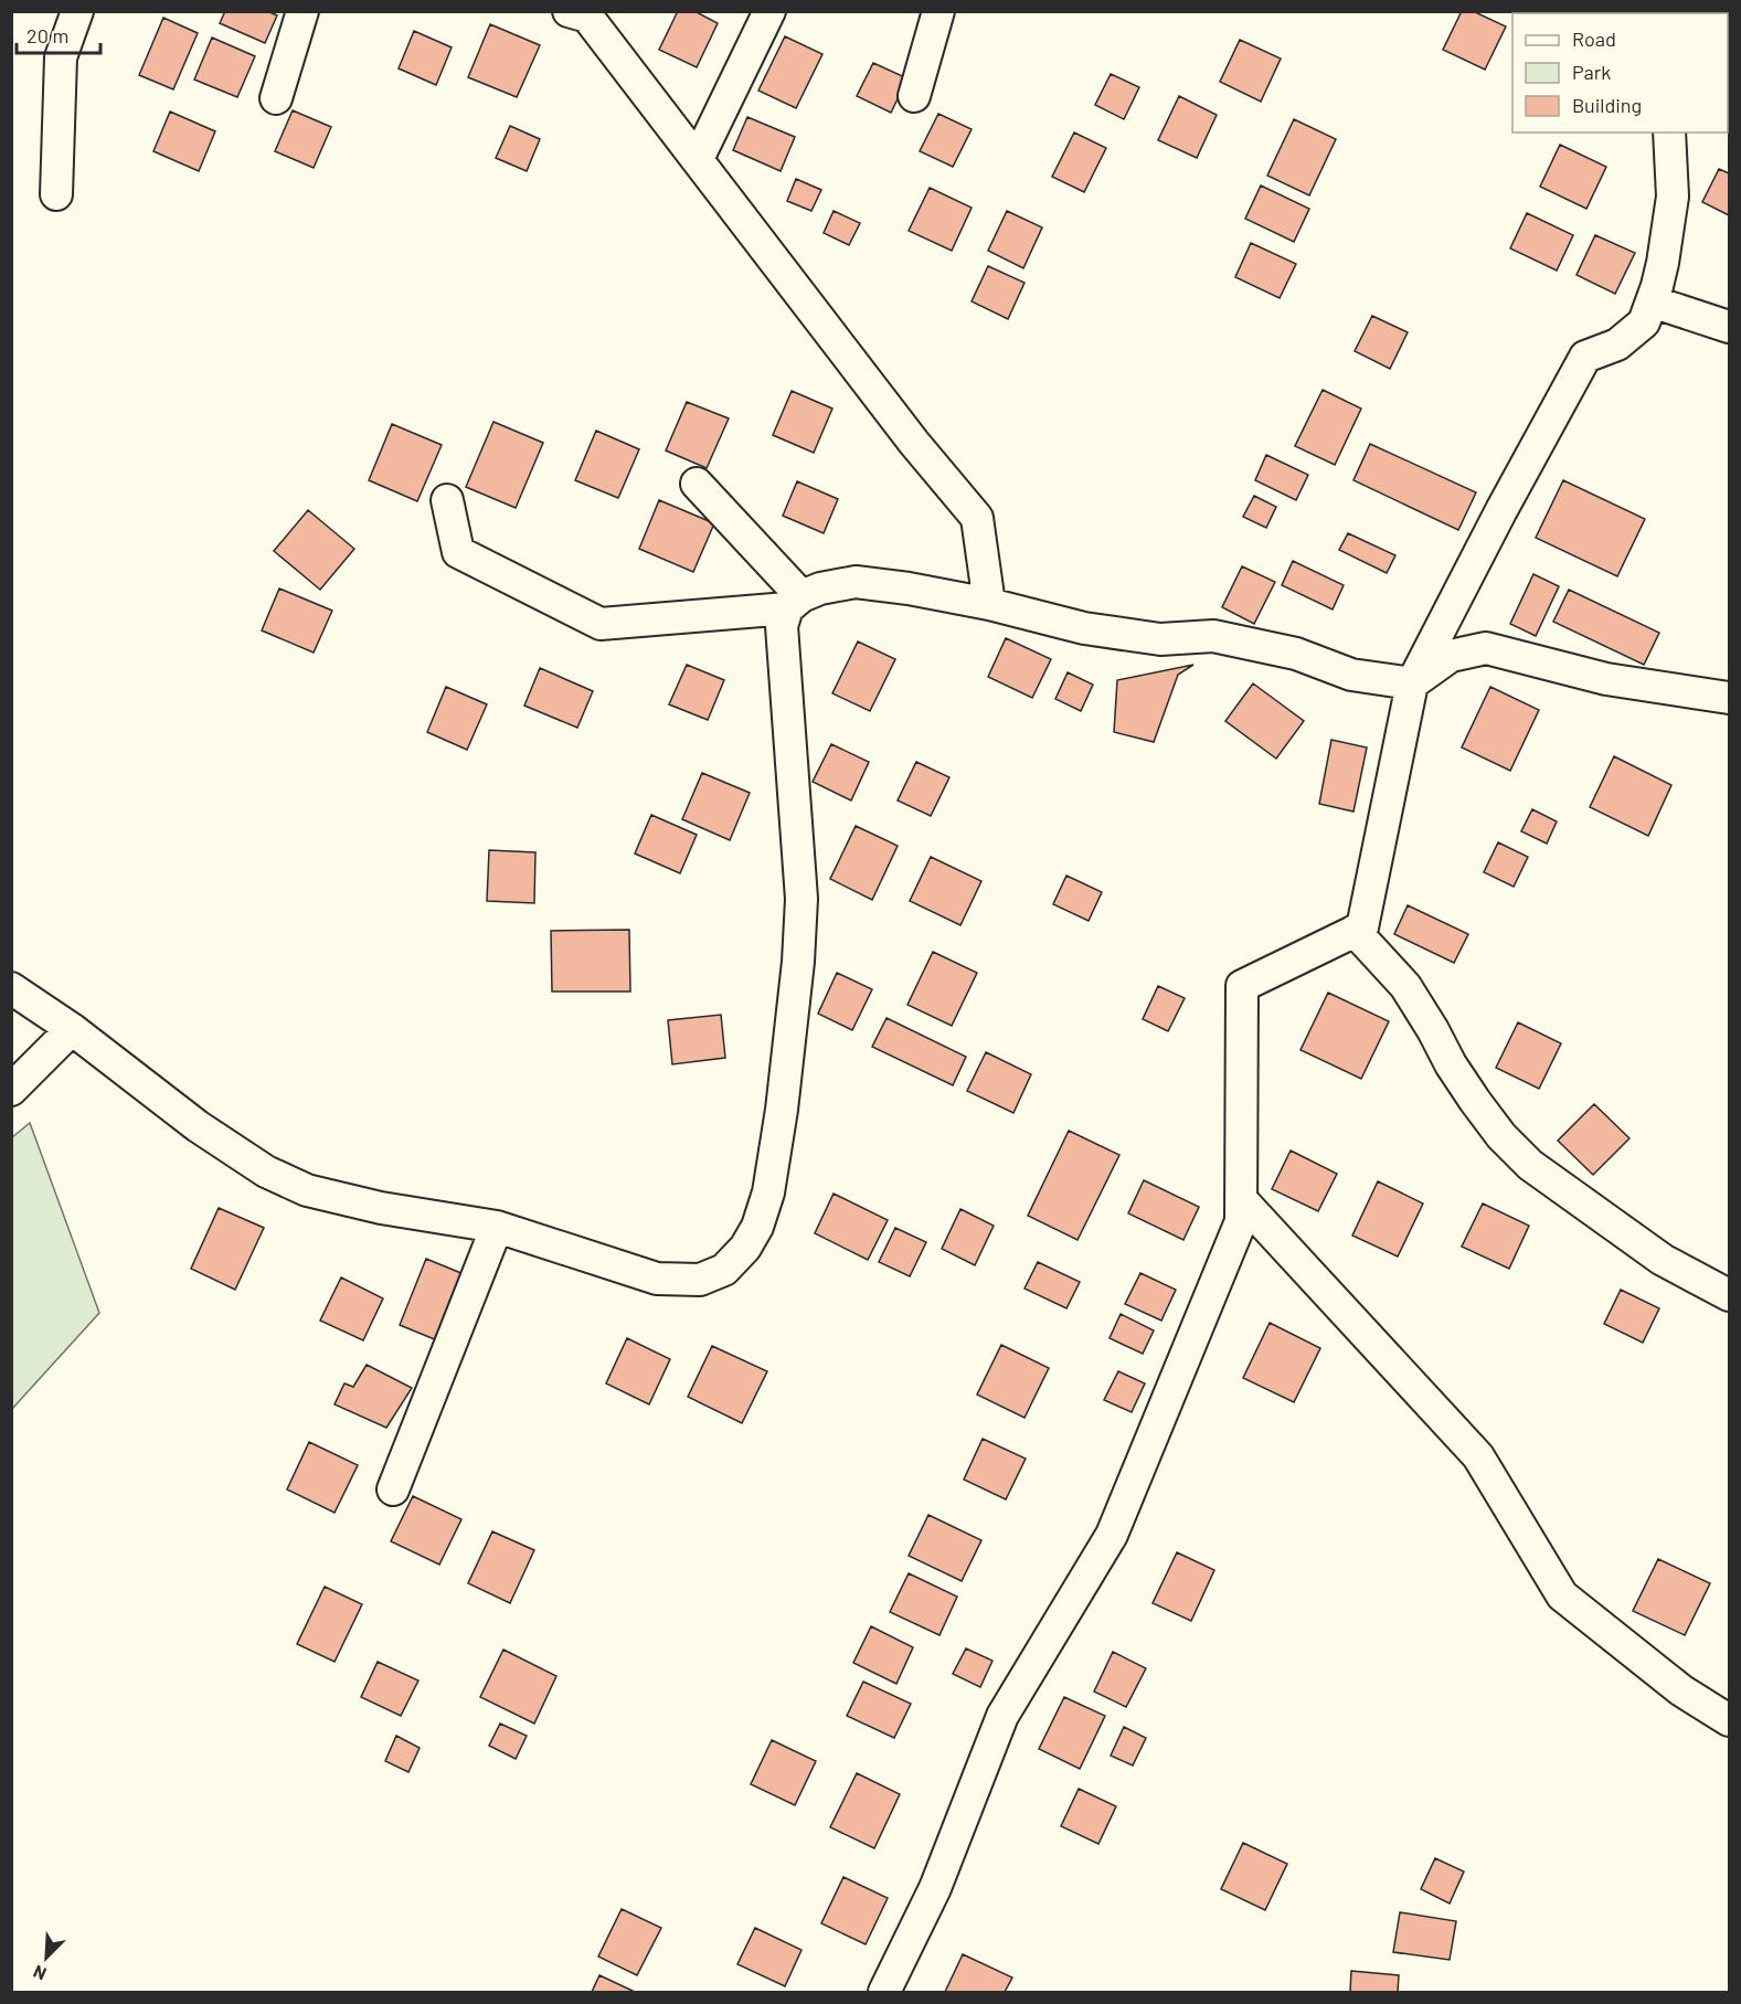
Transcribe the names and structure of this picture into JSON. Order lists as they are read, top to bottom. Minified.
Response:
{"legend":["Road","Park","Building"],"scale_bar":"20 m","north":"bottom left"}
